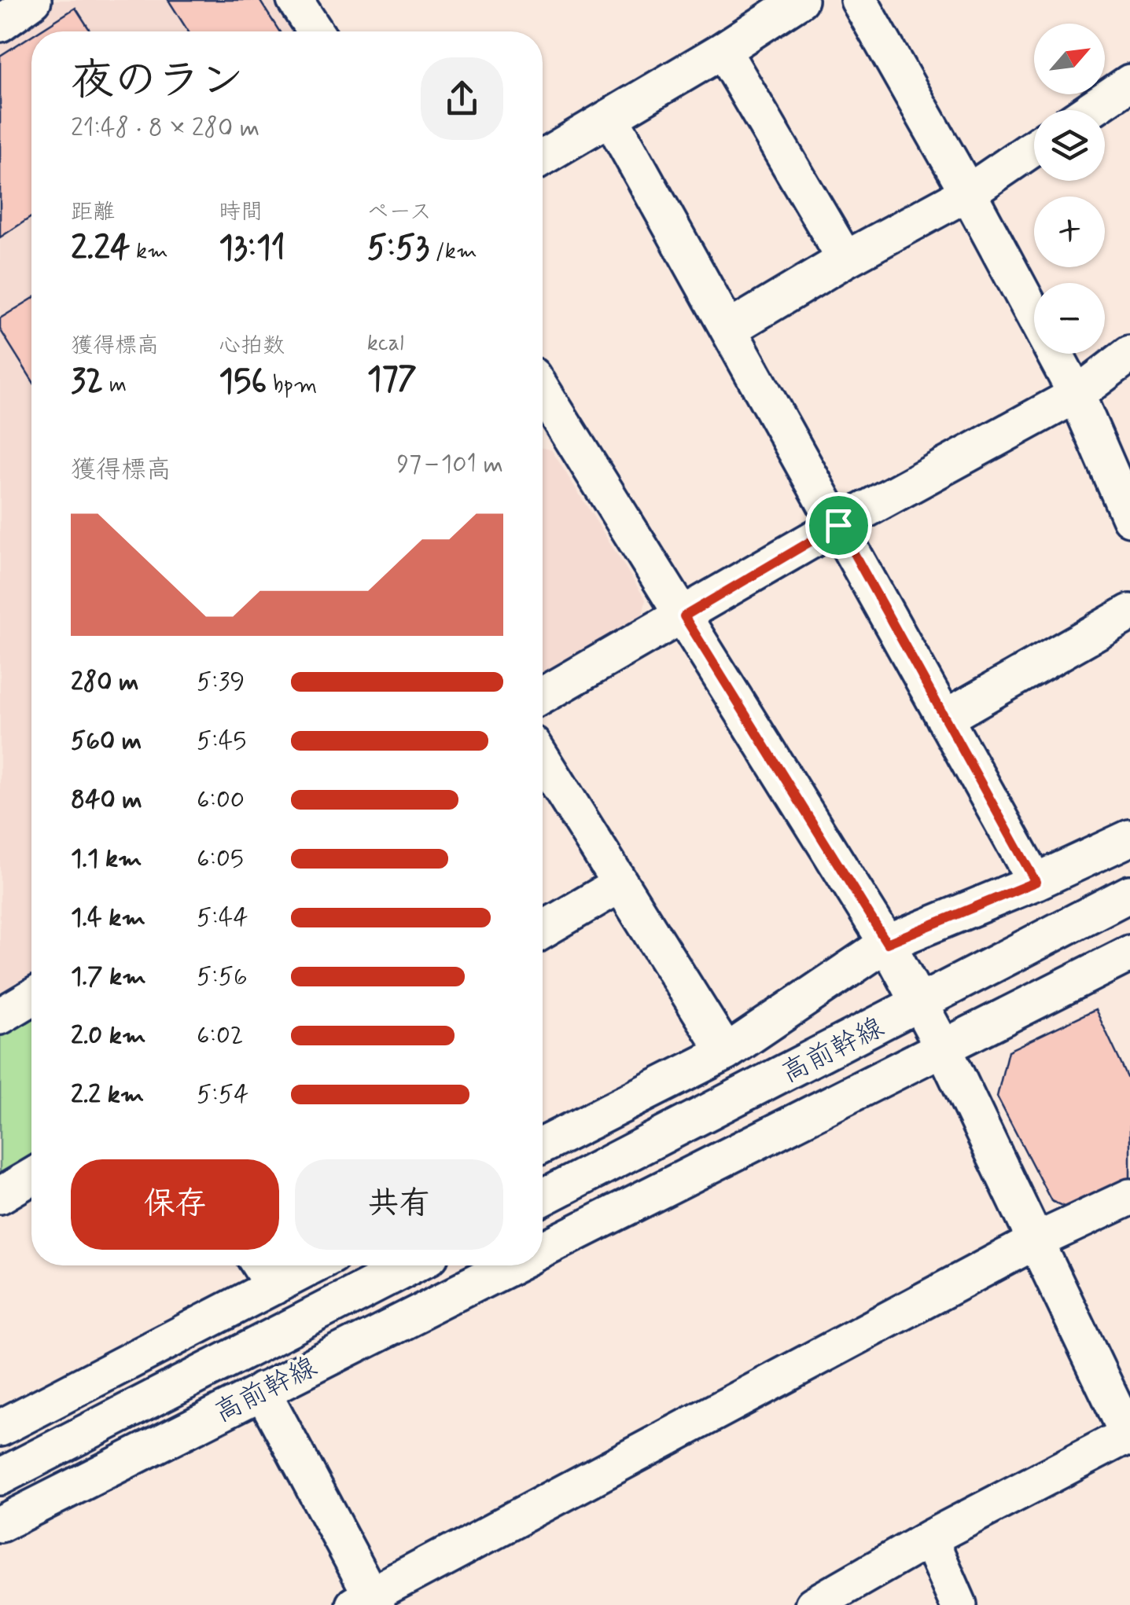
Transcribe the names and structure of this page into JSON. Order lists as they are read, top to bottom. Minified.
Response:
{"streets":{"street":["高前幹線"]},"north":"top right","page":{"map_buttons":["+","−"],"heading":["夜のラン","21:48 · 8 × 280 m"],"stats":[["距離","2.24 km"],["時間","13:11"],["ペース","5:53 /km"],["獲得標高","32 m"],["心拍数","156 bpm"],["kcal","177"]],"chart":["獲得標高","97–101 m"],"list":[{"name":"280 m","note":"5:39"},{"name":"560 m","note":"5:45"},{"name":"840 m","note":"6:00"},{"name":"1.1 km","note":"6:05"},{"name":"1.4 km","note":"5:44"},{"name":"1.7 km","note":"5:56"},{"name":"2.0 km","note":"6:02"},{"name":"2.2 km","note":"5:54"}],"buttons":["保存","共有"]}}
